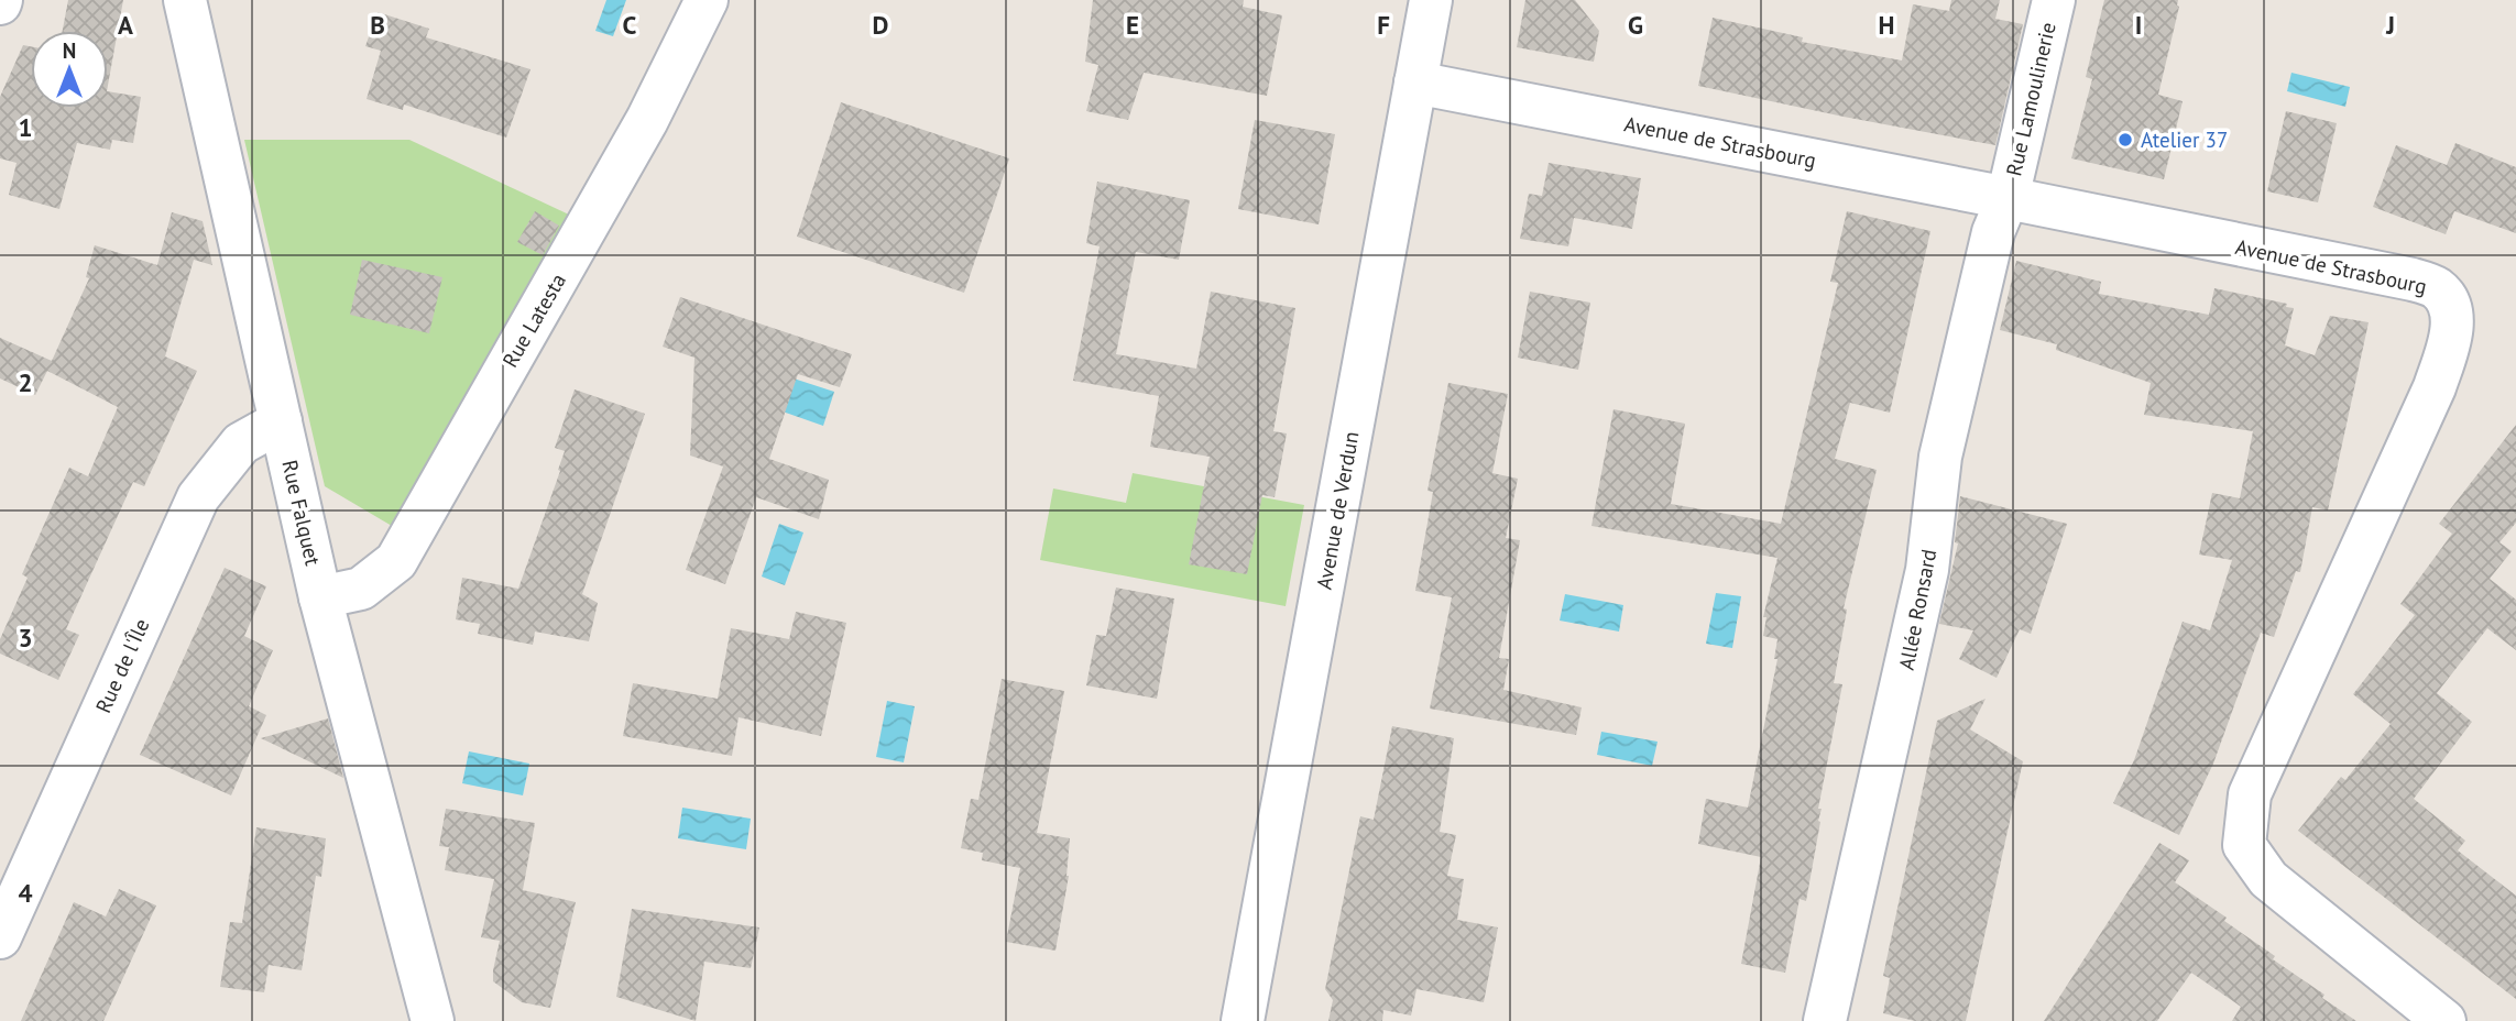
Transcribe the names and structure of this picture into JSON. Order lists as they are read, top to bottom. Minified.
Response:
{"streets":{"street":["Rue Lamoulinerie","Avenue de Strasbourg","Rue Latesta","Avenue de Verdun","Rue Falquet","Allée Ronsard","Rue de l'Île"]},"crossings":[["Rue Lamoulinerie","Avenue de Strasbourg"],["Rue Lamoulinerie","Allée Ronsard"],["Avenue de Strasbourg","Avenue de Verdun"],["Avenue de Strasbourg","Allée Ronsard"],["Rue Latesta","Rue Falquet"],["Rue Falquet","Rue de l'Île"]],"places":["Atelier 37"],"north":"top","grid":{"columns":["A","B","C","D","E","F","G","H","I","J"],"rows":["1","2","3","4"]}}
